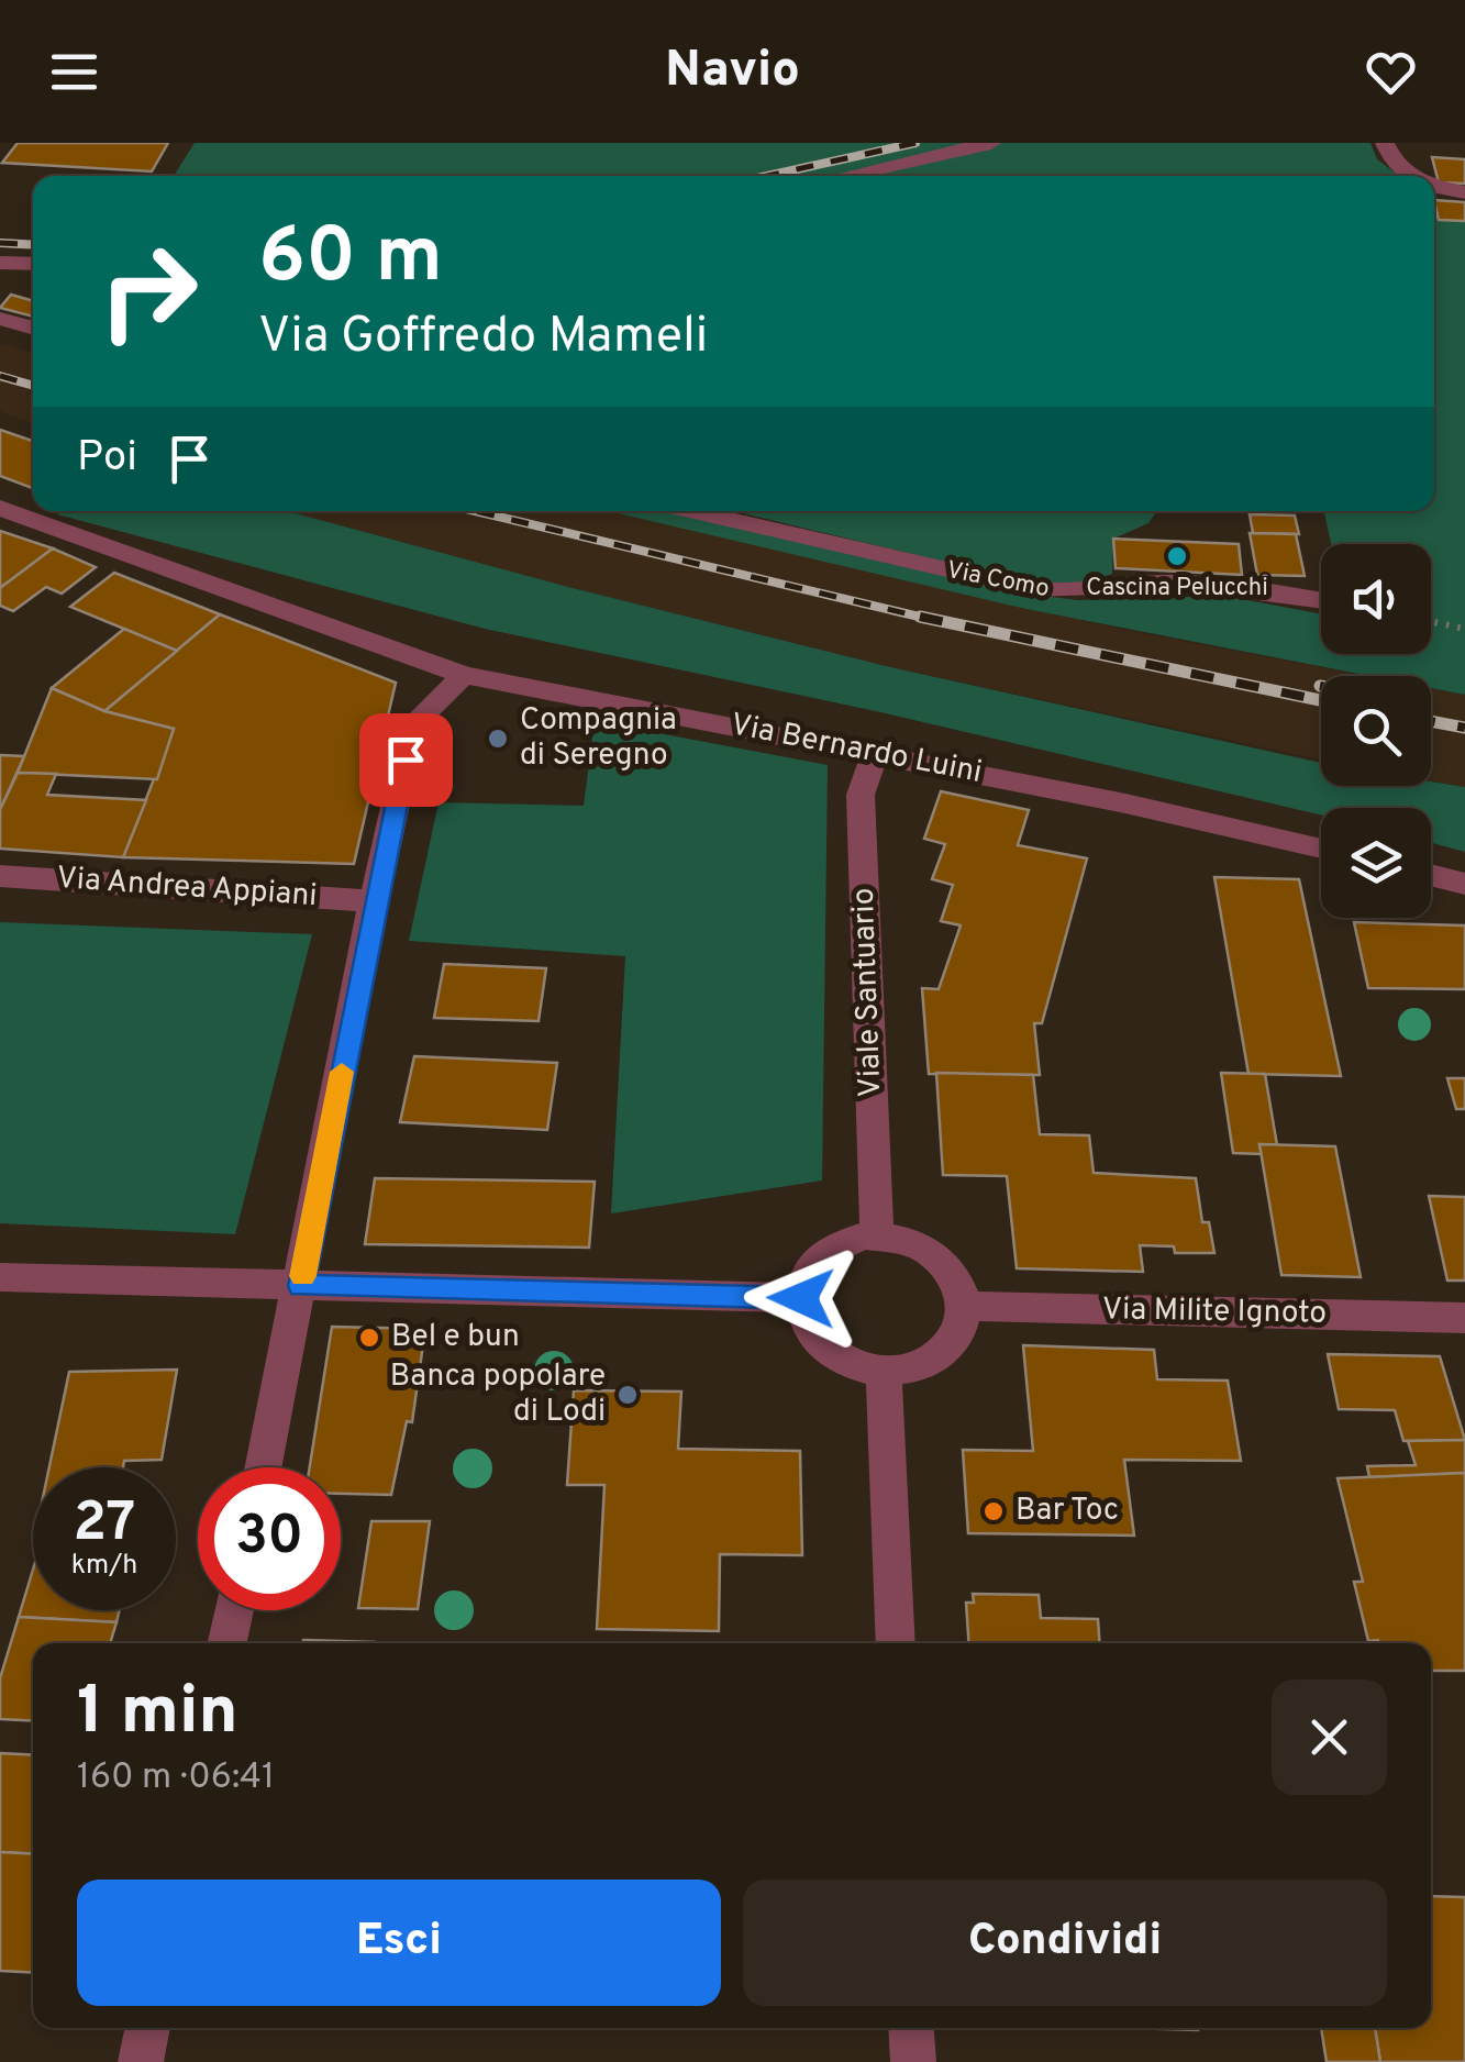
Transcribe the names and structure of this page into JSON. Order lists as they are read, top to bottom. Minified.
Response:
{"streets":{"street":["Via Como","Via Bernardo Luini","Via Andrea Appiani","Viale Santuario","Via Milite Ignoto"]},"crossings":[["Via Bernardo Luini","Viale Santuario"],["Viale Santuario","Via Milite Ignoto"]],"places":["Cascina Pelucchi","Compagnia di Seregno","Bel e bun","Banca popolare di Lodi","Bar Toc"],"page":{"header":"Navio","turn":["60 m","Via Goffredo Mameli"],"then":"Poi","speed":"27 km/h","limit":"30","heading":["1 min","160 m · 06:41"],"buttons":["Esci","Condividi"]}}
